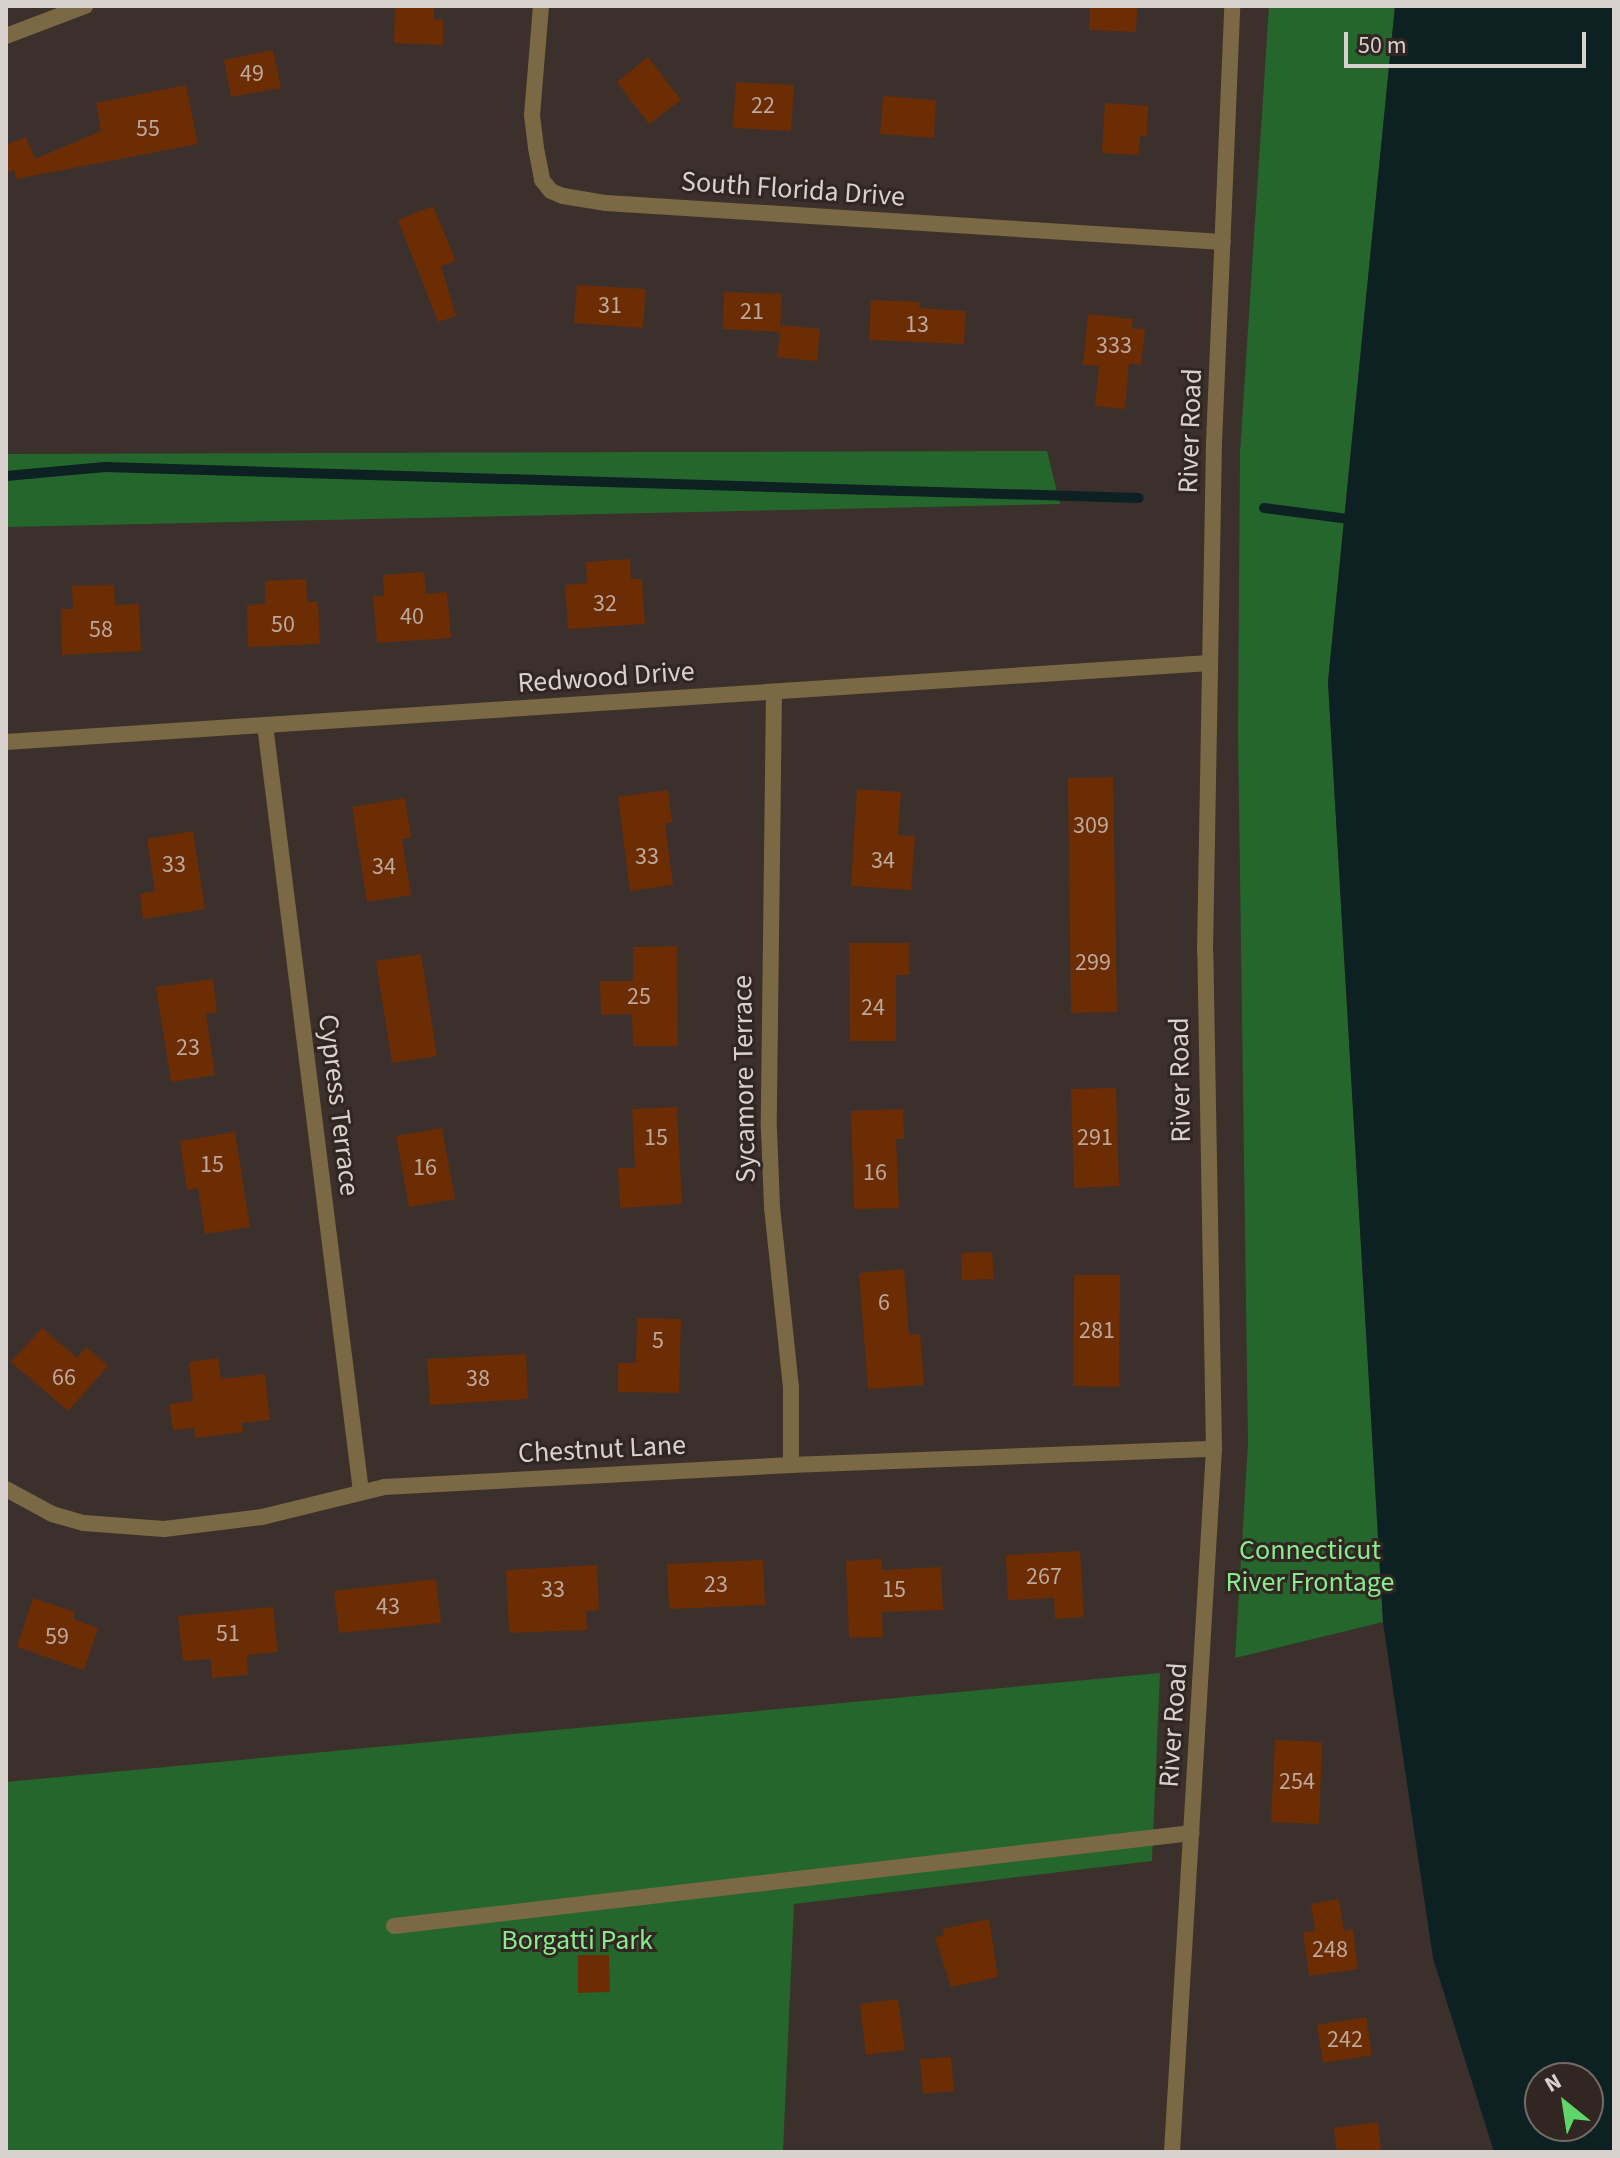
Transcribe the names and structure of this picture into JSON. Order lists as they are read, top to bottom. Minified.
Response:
{"streets":{"street":["South Florida Drive","River Road","Redwood Drive","Sycamore Terrace","Cypress Terrace","Chestnut Lane"]},"crossings":[["South Florida Drive","River Road"],["River Road","Redwood Drive"],["River Road","Chestnut Lane"],["Redwood Drive","Sycamore Terrace"],["Redwood Drive","Cypress Terrace"],["Sycamore Terrace","Chestnut Lane"],["Cypress Terrace","Chestnut Lane"]],"parks":["Connecticut River Frontage","Borgatti Park"],"house_numbers":["49","22","55","31","21","13","333","32","40","50","58","309","33","34","33","34","299","25","24","23","15","291","15","16","16","6","281","5","66","38","267","23","33","15","43","51","59","254","248","242"],"scale_bar":"50 m","north":"top left"}
